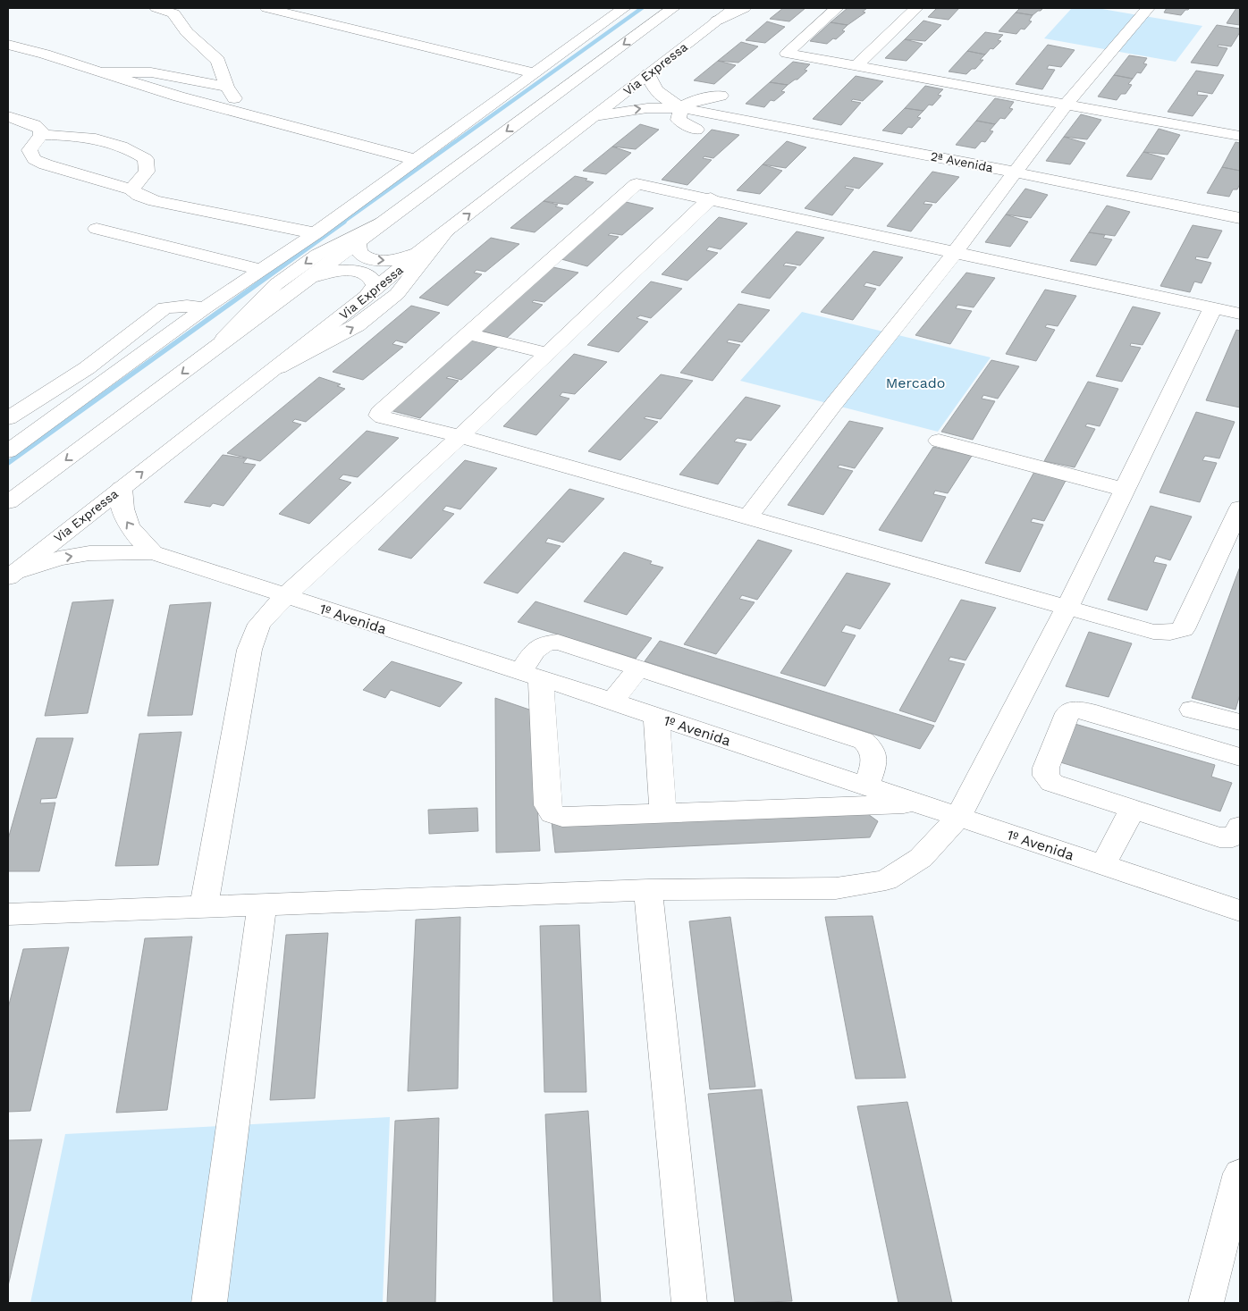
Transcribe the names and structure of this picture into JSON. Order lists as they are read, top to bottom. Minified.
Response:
{"streets":{"street":["Via Expressa","2ª Avenida","1º Avenida"]},"parks":["Mercado"]}
